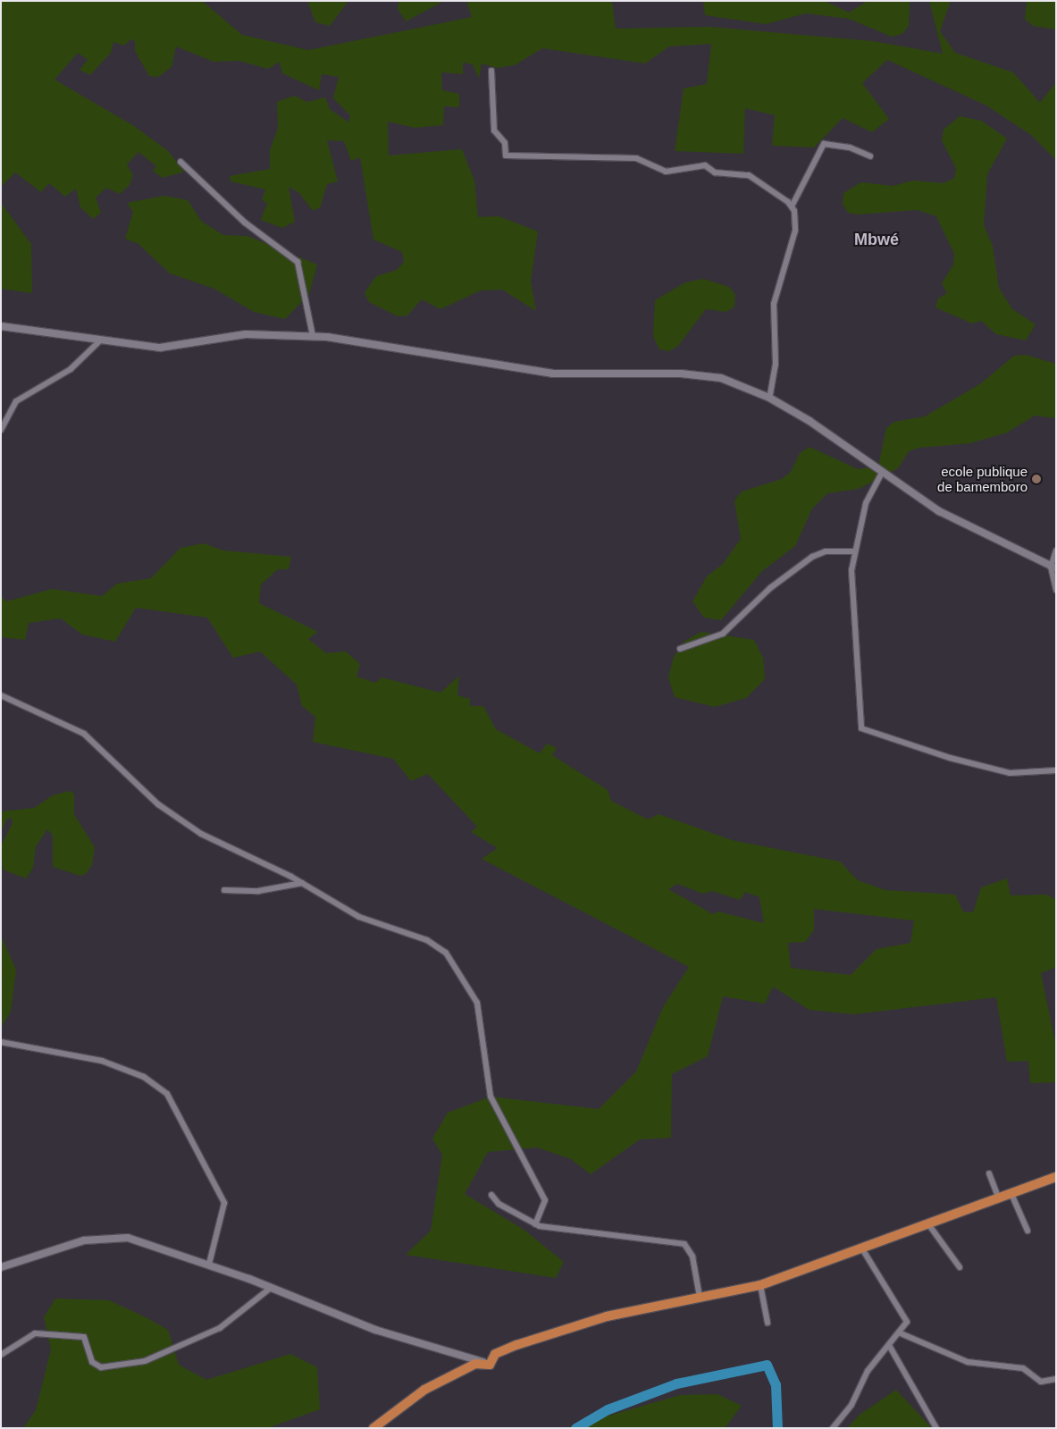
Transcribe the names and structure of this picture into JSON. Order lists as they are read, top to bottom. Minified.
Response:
{"districts":["Mbwé"],"places":["ecole publique de bamemboro"]}
